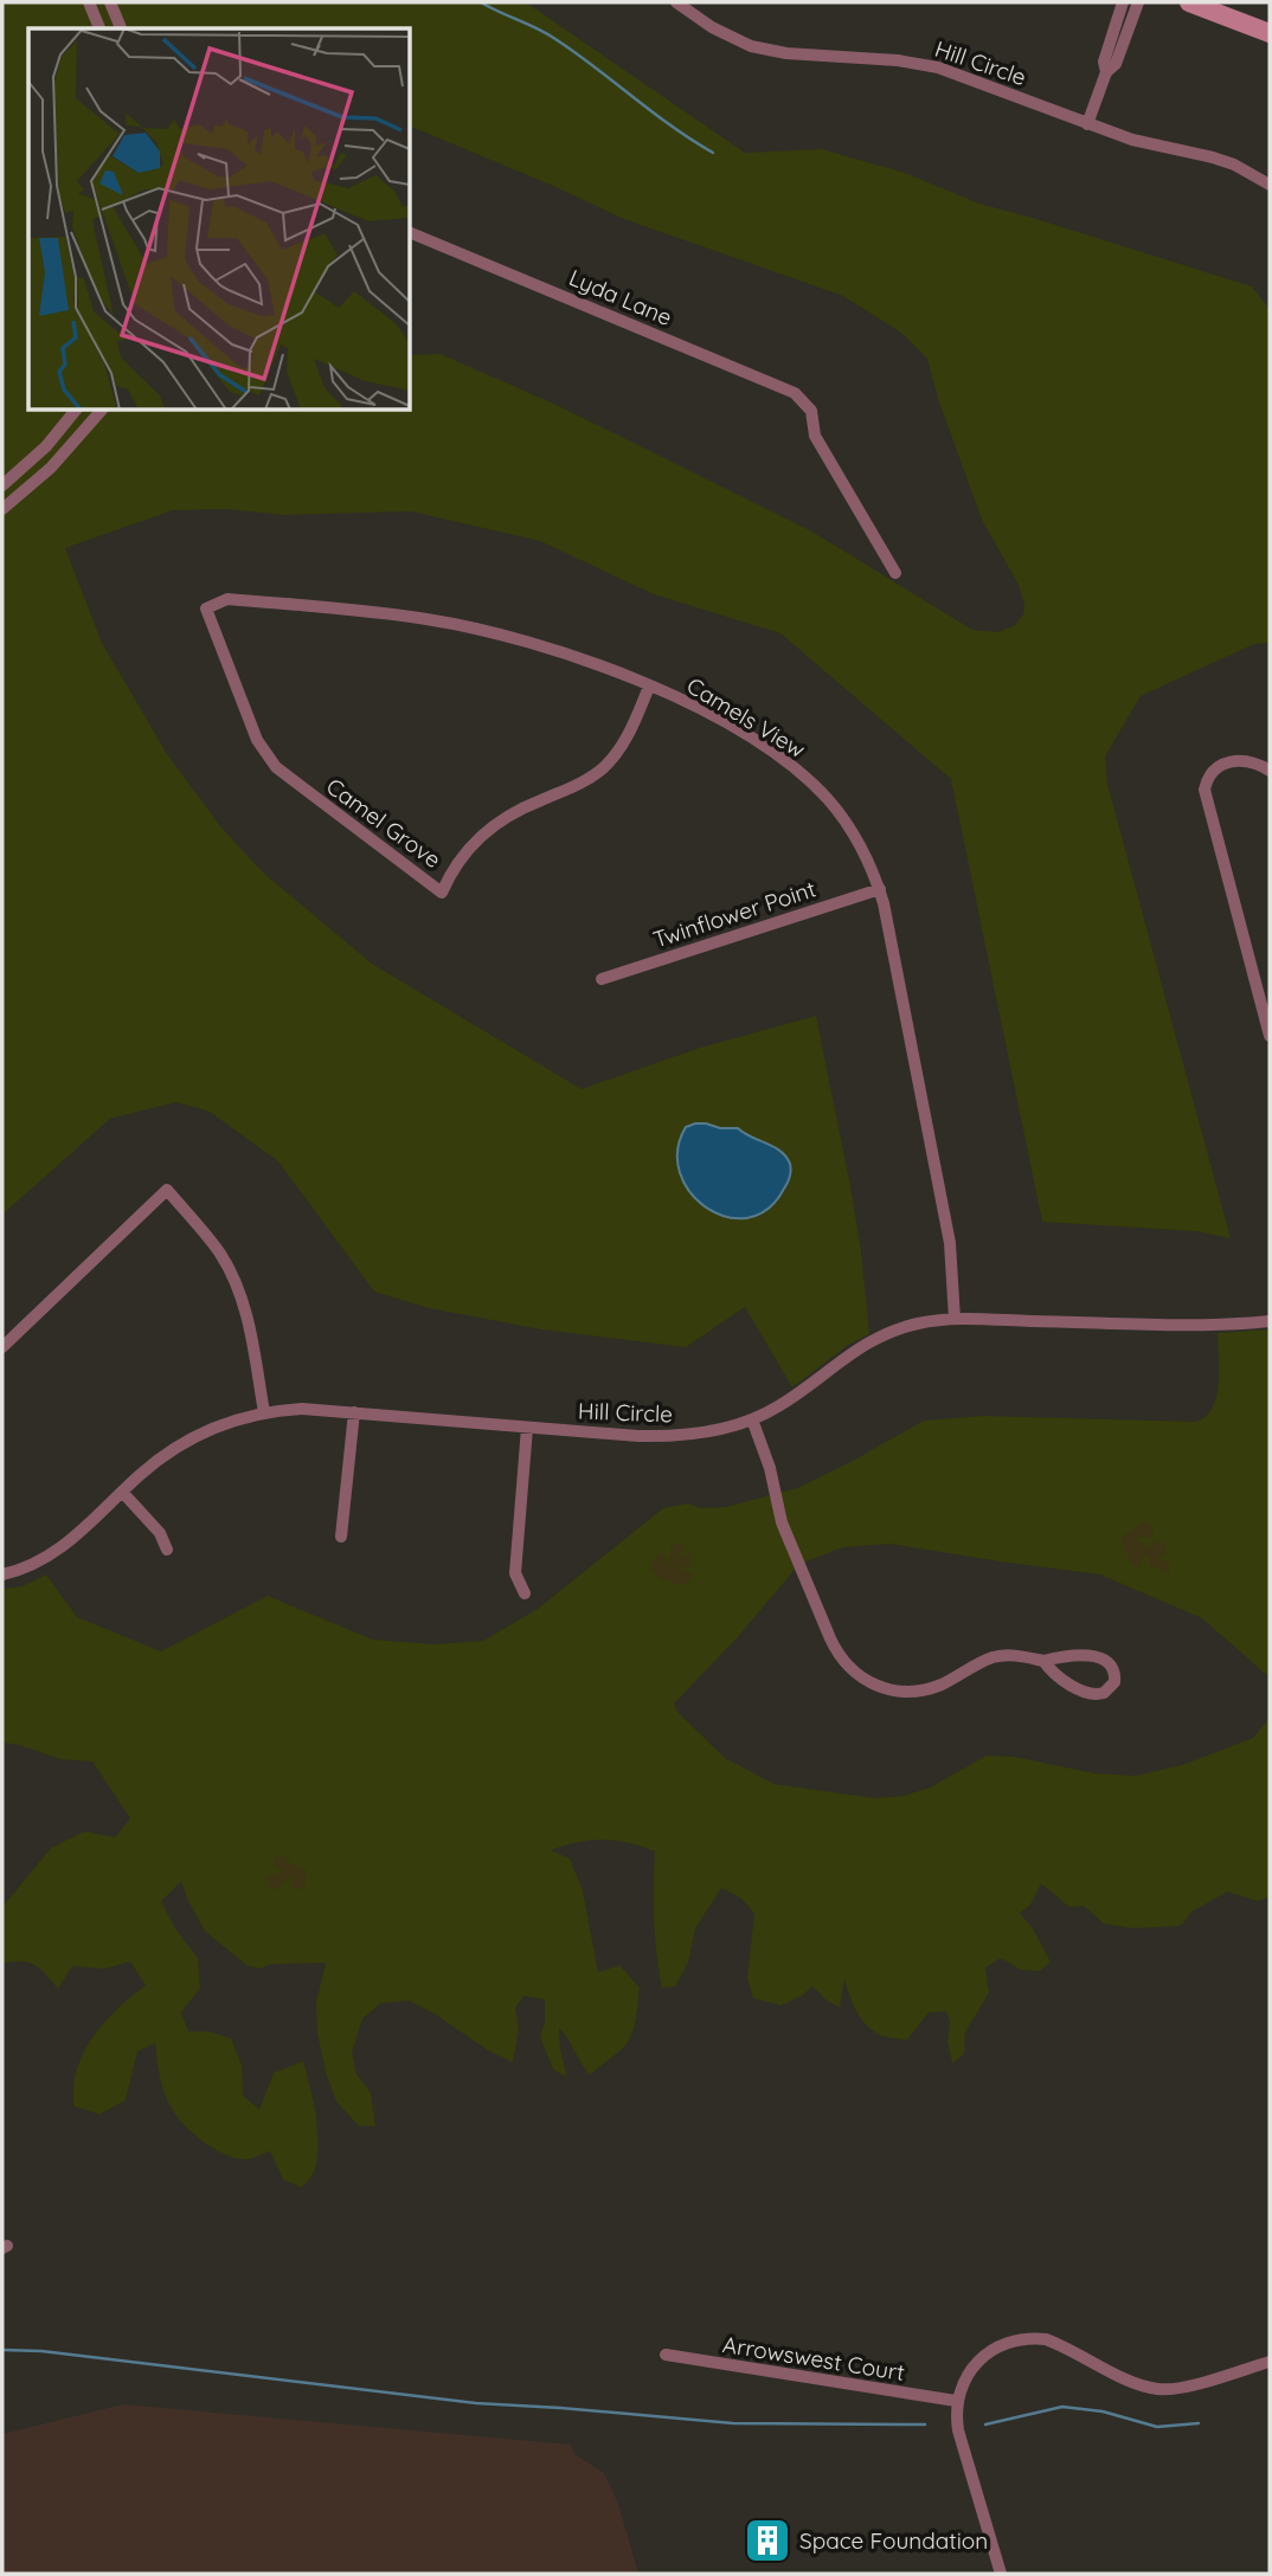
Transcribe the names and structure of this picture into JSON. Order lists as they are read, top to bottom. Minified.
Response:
{"streets":{"street":["Hill Circle","Lyda Lane","Camels View","Camel Grove","Twinflower Point","Arrowswest Court"]},"crossings":[["Hill Circle","Camels View"],["Camels View","Camel Grove"],["Camels View","Twinflower Point"]],"places":{"building":["Space Foundation"]}}
